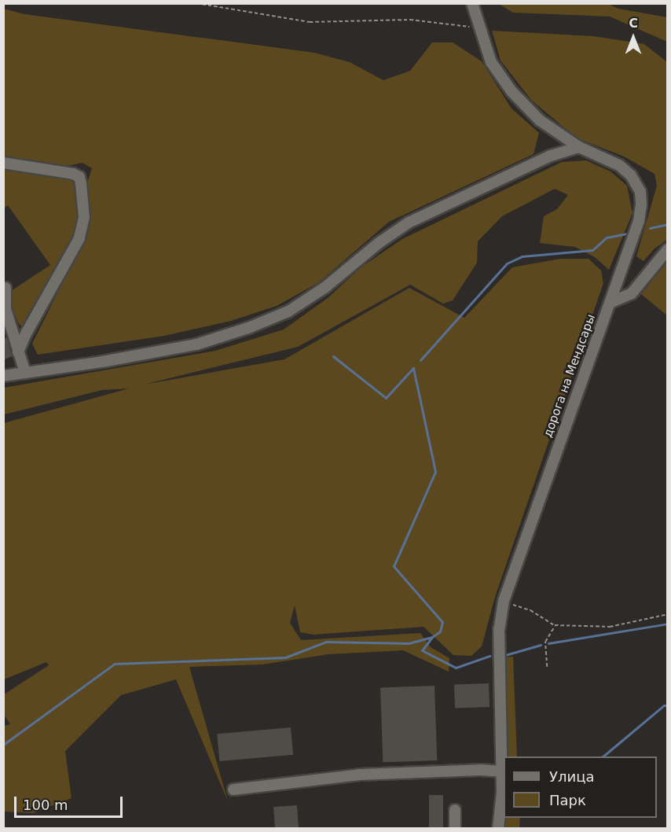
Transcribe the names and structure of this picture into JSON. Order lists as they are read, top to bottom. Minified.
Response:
{"streets":{"street":["дорога на Мендсары"]},"legend":["Улица","Парк"],"scale_bar":"100 m","north":"top"}
